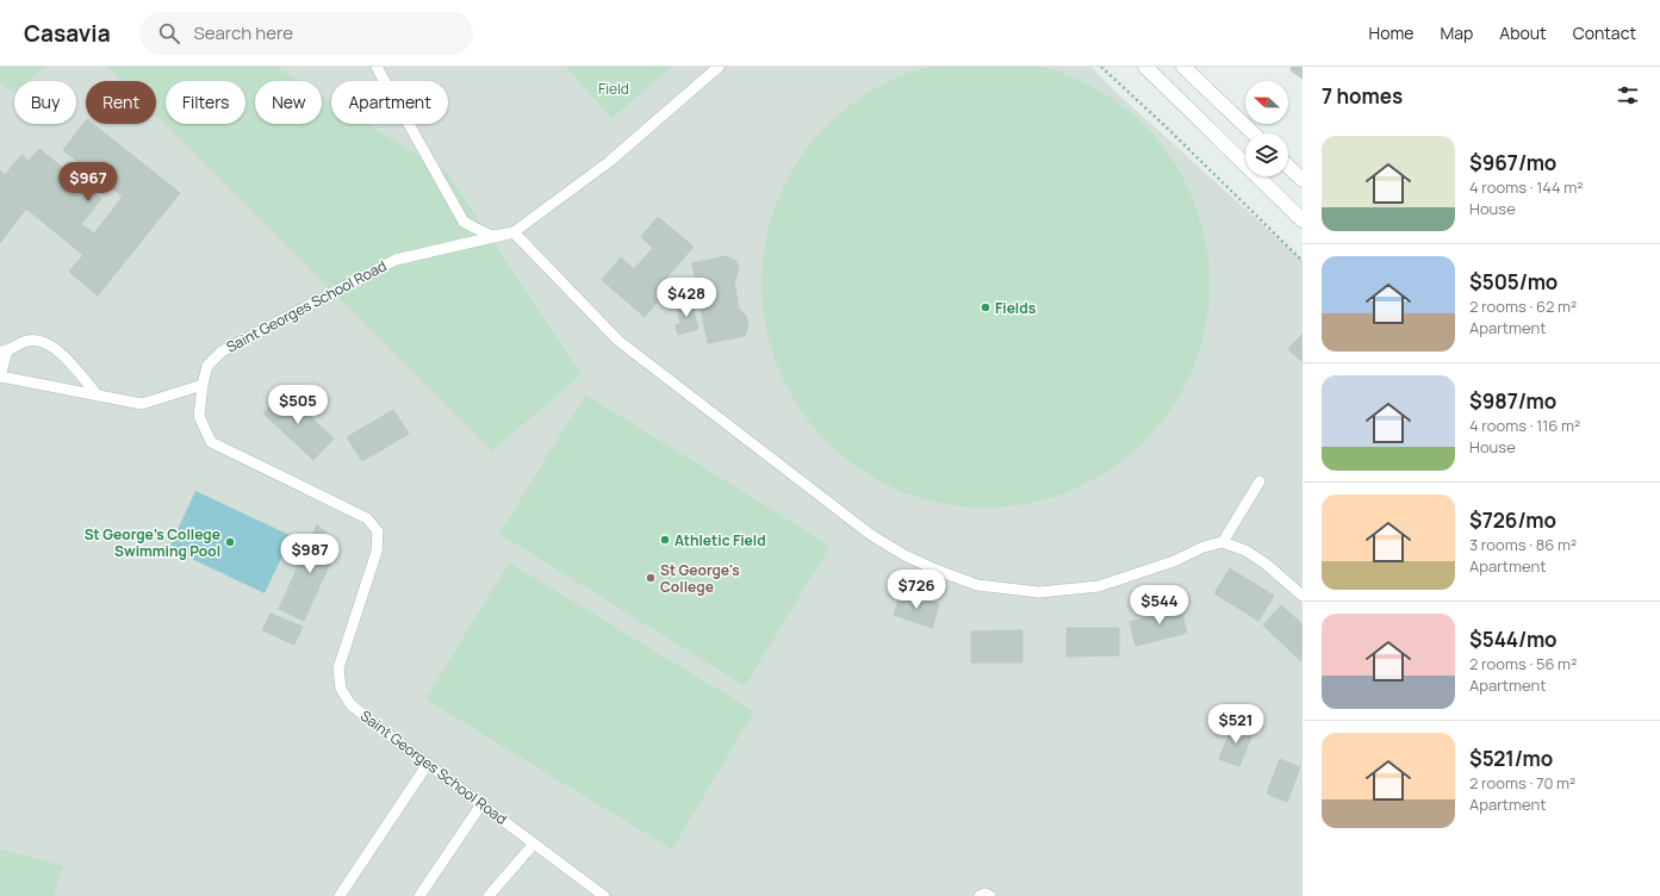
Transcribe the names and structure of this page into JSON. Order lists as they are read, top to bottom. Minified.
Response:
{"streets":{"lane":["Saint Georges School Road"]},"parks":["Field"],"places":["Fields","Athletic Field","St George's College Swimming Pool","St George's College"],"north":"left","page":{"header":"Casavia","search":"Search here","nav":["Home","Map","About","Contact"],"heading":"7 homes","chip":["Buy","Rent","Filters","New","Apartment"],"list":[{"name":"$967/mo","note":"4 rooms · 144 m² · House"},{"name":"$505/mo","note":"2 rooms · 62 m² · Apartment"},{"name":"$987/mo","note":"4 rooms · 116 m² · House"},{"name":"$726/mo","note":"3 rooms · 86 m² · Apartment"},{"name":"$544/mo","note":"2 rooms · 56 m² · Apartment"},{"name":"$521/mo","note":"2 rooms · 70 m² · Apartment"}],"price":["$967","$428","$505","$987","$726","$544","$521"]}}
